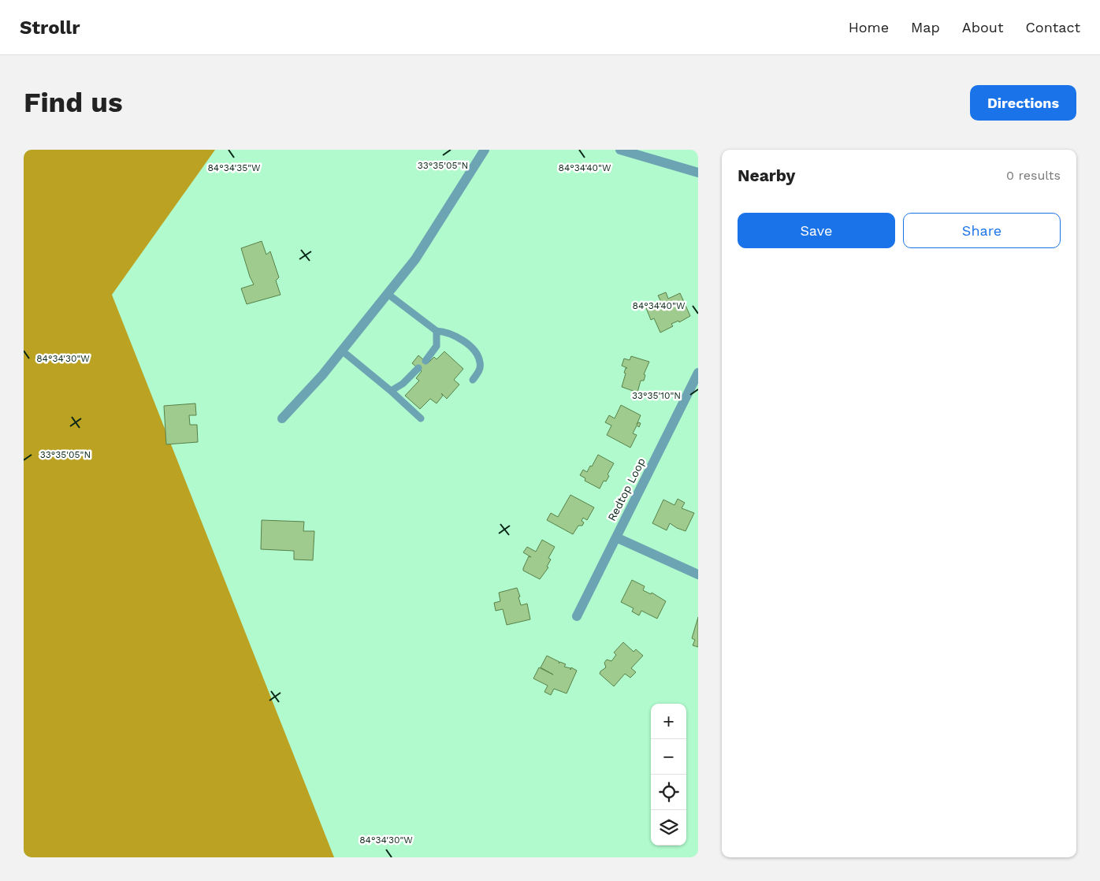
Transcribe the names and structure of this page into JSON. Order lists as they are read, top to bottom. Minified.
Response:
{"streets":{"street":["Redtop Loop"]},"page":{"header":"Strollr","nav":["Home","Map","About","Contact"],"buttons":["Directions",["Save","Share"]],"title":"Find us","heading":["Nearby","0 results"],"map_buttons":["+","−"]},"coordinates":["33°35'05\"N","84°34'35\"W","84°34'40\"W","84°34'30\"W","33°35'10\"N"]}
